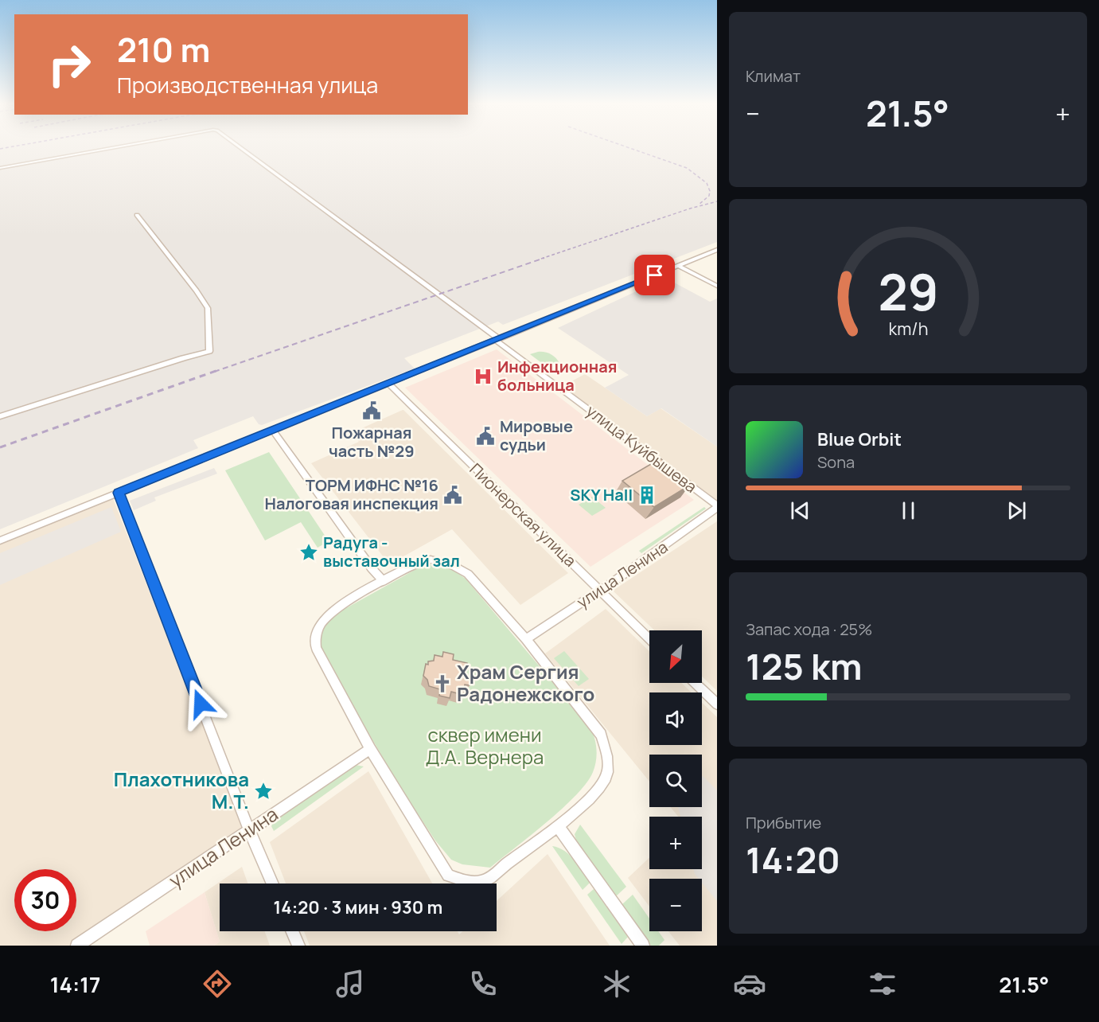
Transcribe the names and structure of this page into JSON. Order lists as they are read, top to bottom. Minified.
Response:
{"streets":{"street":["улица Куйбышева","Пионерская улица","улица Ленина"]},"crossings":[["улица Куйбышева","улица Ленина"],["Пионерская улица","улица Ленина"]],"parks":["сквер имени Д.А. Вернера"],"places":{"hospital":["Инфекционная больница"],"public building":["Пожарная часть №29","Мировые судьи","ТОРМ ИФНС №16 Налоговая инспекция"],"building":["SKY Hall"],"place":["Радуга - выставочный зал","Плахотникова М.Т."],"church":["Храм Сергия Радонежского"]},"north":"bottom left","page":{"tile":["Климат",["Запас хода · 25%","125 km"],["Прибытие","14:20"]],"turn":["210 m","Производственная улица"],"heat":["−","21.5°","+"],"song":["Blue Orbit","Sona"],"map_buttons":["+","−"],"limit":"30","trip":"14:20 · 3 мин · 930 m","tabs":["14:17","21.5°"],"gauge":["29","km/h"]}}
